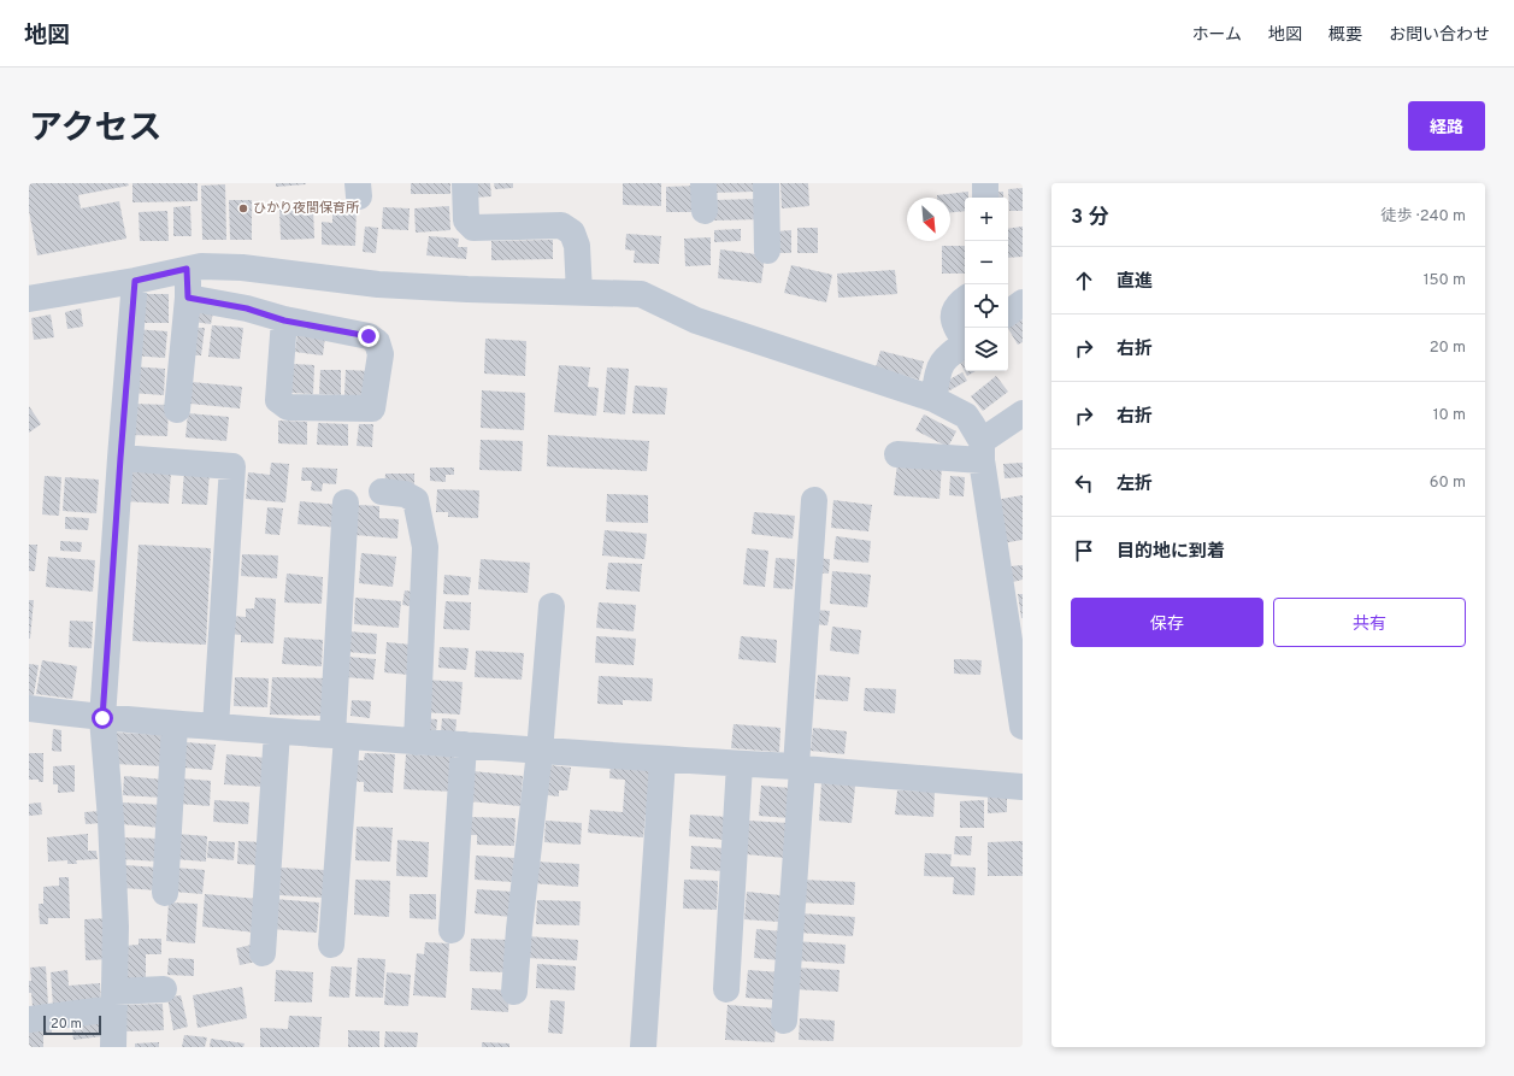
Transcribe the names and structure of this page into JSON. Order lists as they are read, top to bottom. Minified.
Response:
{"places":["ひかり夜間保育所"],"scale_bar":"20 m","north":"bottom right","page":{"header":"地図","nav":["ホーム","地図","概要","お問い合わせ"],"title":"アクセス","buttons":["経路",["保存","共有"]],"heading":["3 分","徒歩 · 240 m"],"map_buttons":["+","−"],"list":[["直進","150 m"],["右折","20 m"],["右折","10 m"],["左折","60 m"],"目的地に到着"],"scale":"20 m"}}
